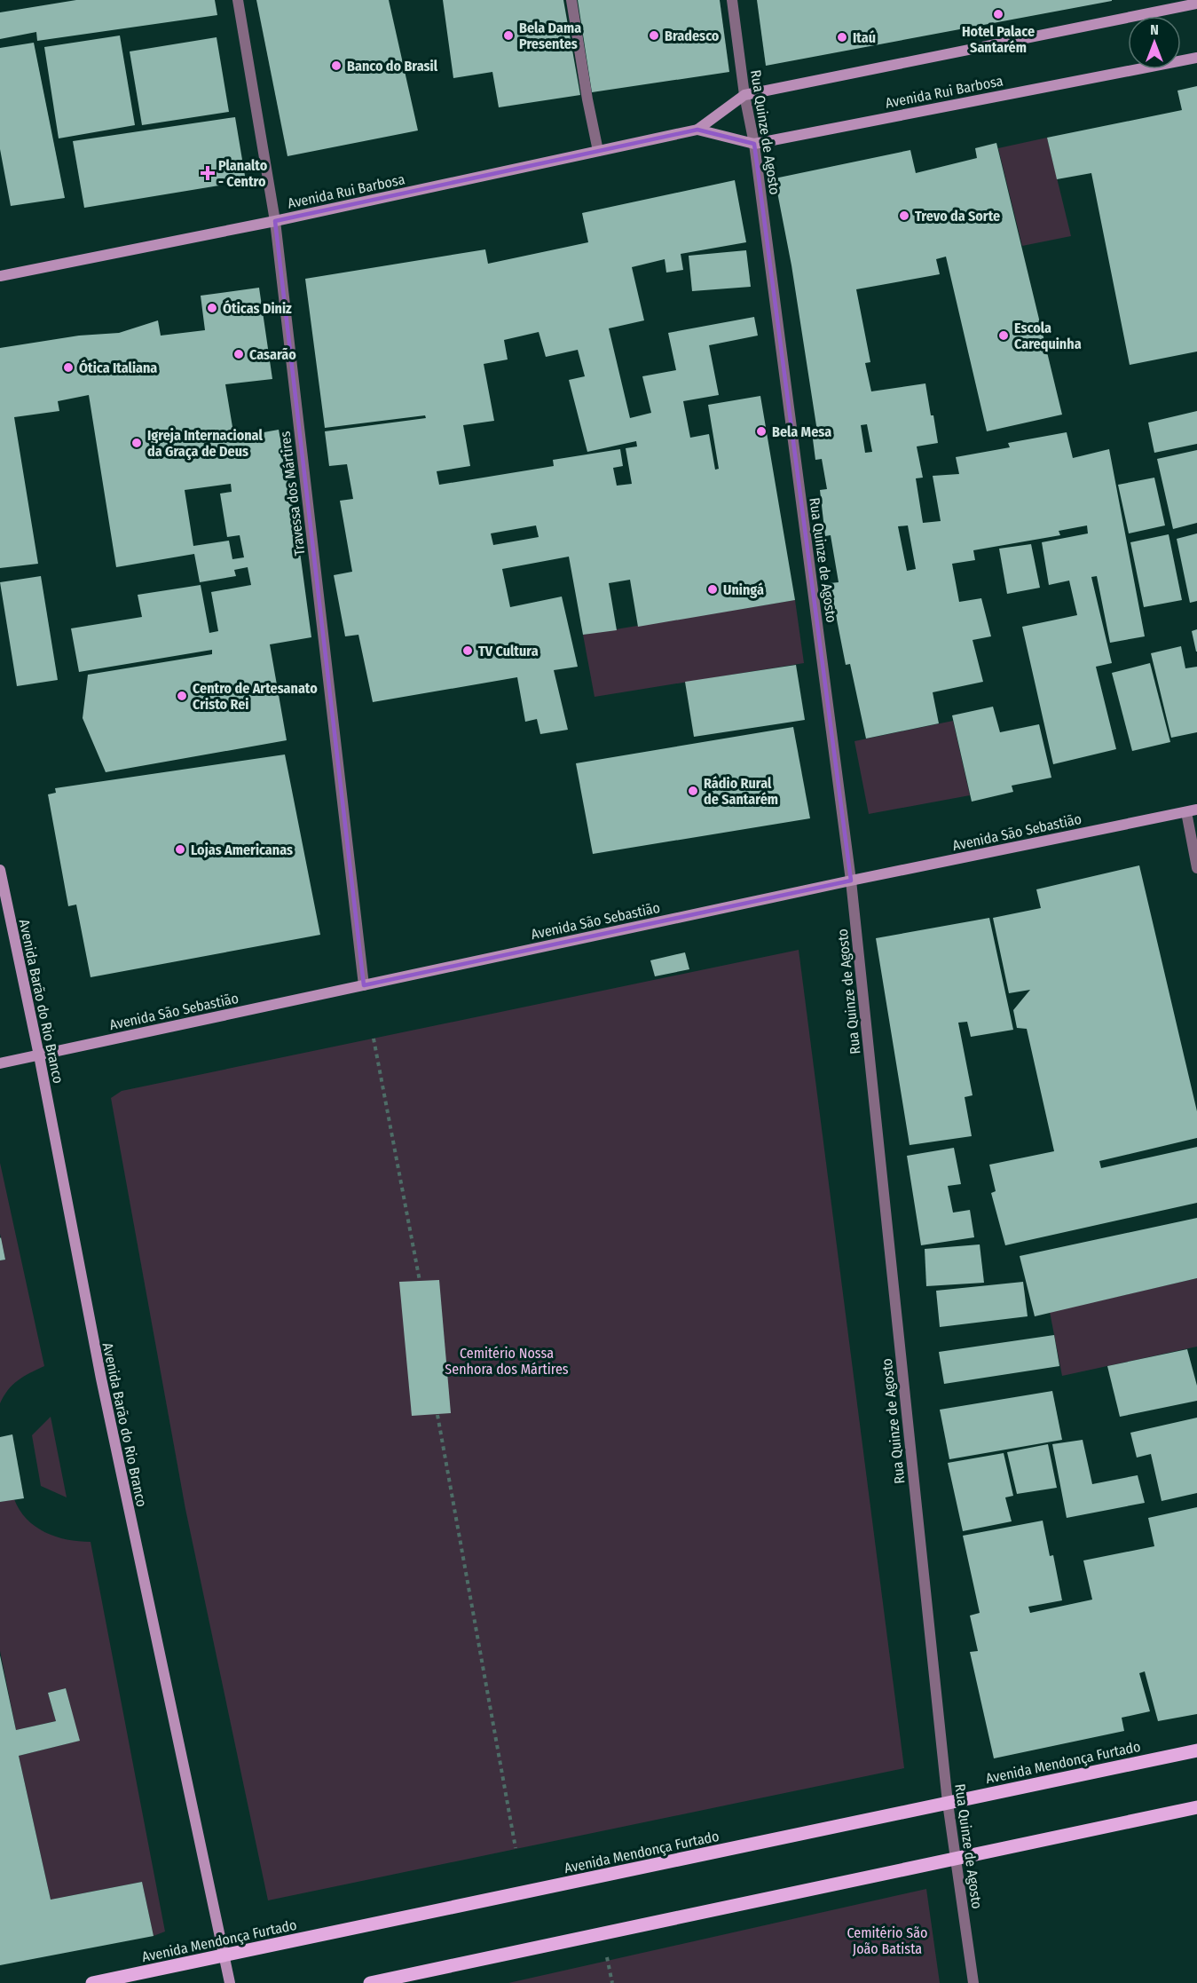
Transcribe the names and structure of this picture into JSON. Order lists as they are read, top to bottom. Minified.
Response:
{"streets":{"main road":["Avenida Rui Barbosa","Avenida São Sebastião","Avenida Barão do Rio Branco","Avenida Mendonça Furtado"],"street":["Rua Quinze de Agosto","Travessa dos Mártires"]},"crossings":[["Avenida Rui Barbosa","Rua Quinze de Agosto"],["Avenida Rui Barbosa","Travessa dos Mártires"],["Rua Quinze de Agosto","Avenida São Sebastião"],["Rua Quinze de Agosto","Avenida Mendonça Furtado"],["Travessa dos Mártires","Avenida São Sebastião"],["Avenida São Sebastião","Avenida Barão do Rio Branco"],["Avenida Barão do Rio Branco","Avenida Mendonça Furtado"]],"parks":["Cemitério Nossa Senhora dos Mártires","Cemitério São João Batista"],"places":{"other":["Hotel Palace Santarém","Bela Dama Presentes","Bradesco","Itaú","Banco do Brasil","Trevo da Sorte","Óticas Diniz","Escola Carequinha","Casarão","Ótica Italiana","Bela Mesa","Igreja Internacional da Graça de Deus","Uningá","TV Cultura","Centro de Artesanato Cristo Rei","Rádio Rural de Santarém","Lojas Americanas"],"health":["Planalto - Centro"]},"north":"top"}
